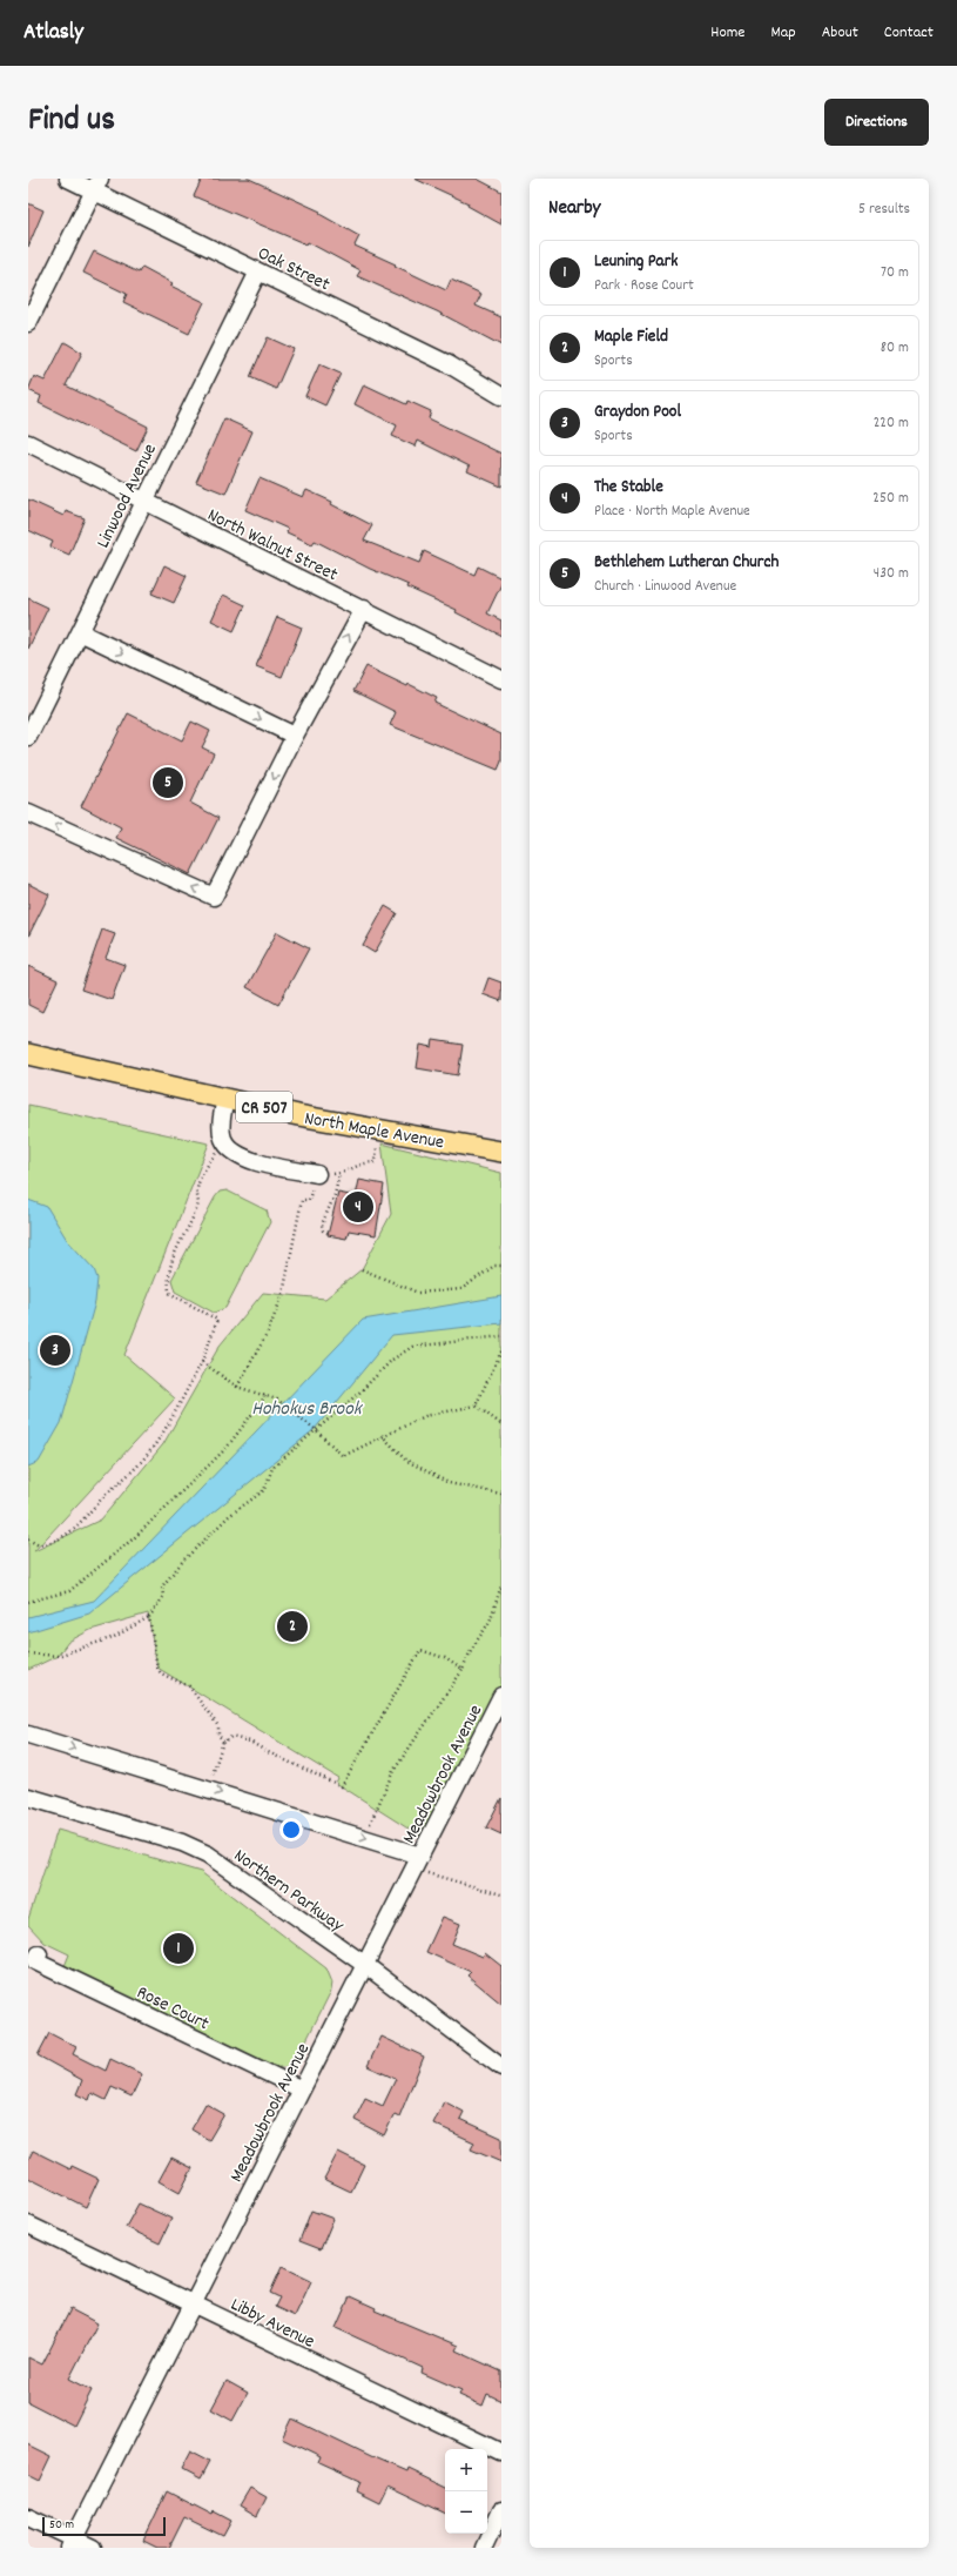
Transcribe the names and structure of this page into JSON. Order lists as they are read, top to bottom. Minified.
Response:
{"streets":{"main road":["CR 507","North Maple Avenue"],"street":["Oak Street","Linwood Avenue","North Walnut Street","Meadowbrook Avenue","Northern Parkway","Rose Court","Libby Avenue"]},"crossings":[["Oak Street","Linwood Avenue"],["Linwood Avenue","North Walnut Street"],["Meadowbrook Avenue","Northern Parkway"],["Meadowbrook Avenue","Rose Court"],["Meadowbrook Avenue","Libby Avenue"]],"water":["Hohokus Brook"],"scale_bar":"50 m","page":{"header":"Atlasly","nav":["Home","Map","About","Contact"],"title":"Find us","buttons":"Directions","heading":["Nearby","5 results"],"list":[{"mark":"1","name":"Leuning Park","note":"Park · Rose Court","value":"70 m"},{"mark":"2","name":"Maple Field","note":"Sports","value":"80 m"},{"mark":"3","name":"Graydon Pool","note":"Sports","value":"220 m"},{"mark":"4","name":"The Stable","note":"Place · North Maple Avenue","value":"250 m"},{"mark":"5","name":"Bethlehem Lutheran Church","note":"Church · Linwood Avenue","value":"430 m"}],"pins":["5","4","3","2","1"],"map_buttons":["+","−"],"scale":"50 m"}}
